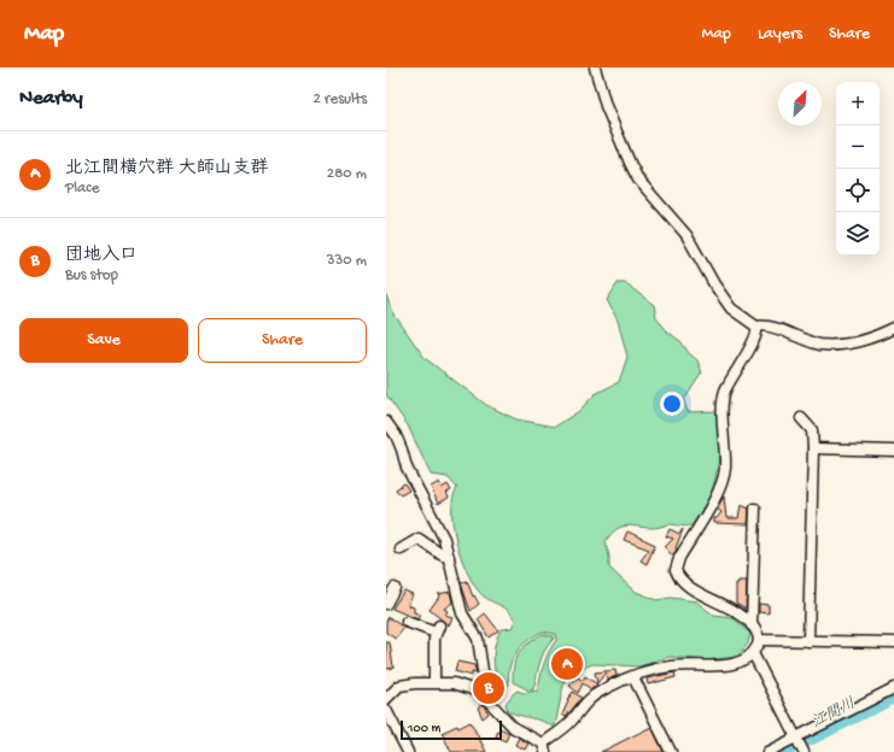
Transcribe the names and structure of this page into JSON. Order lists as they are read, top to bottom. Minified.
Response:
{"water":["江間川"],"scale_bar":"100 m","north":"top right","page":{"header":"Map","nav":["Map","Layers","Share"],"heading":["Nearby","2 results"],"map_buttons":["+","−"],"list":[{"mark":"A","name":"北江間横穴群 大師山支群","note":"Place","value":"280 m"},{"mark":"B","name":"団地入口","note":"Bus stop","value":"330 m"}],"buttons":["Save","Share"],"pins":["A","B"],"scale":"100 m"}}
